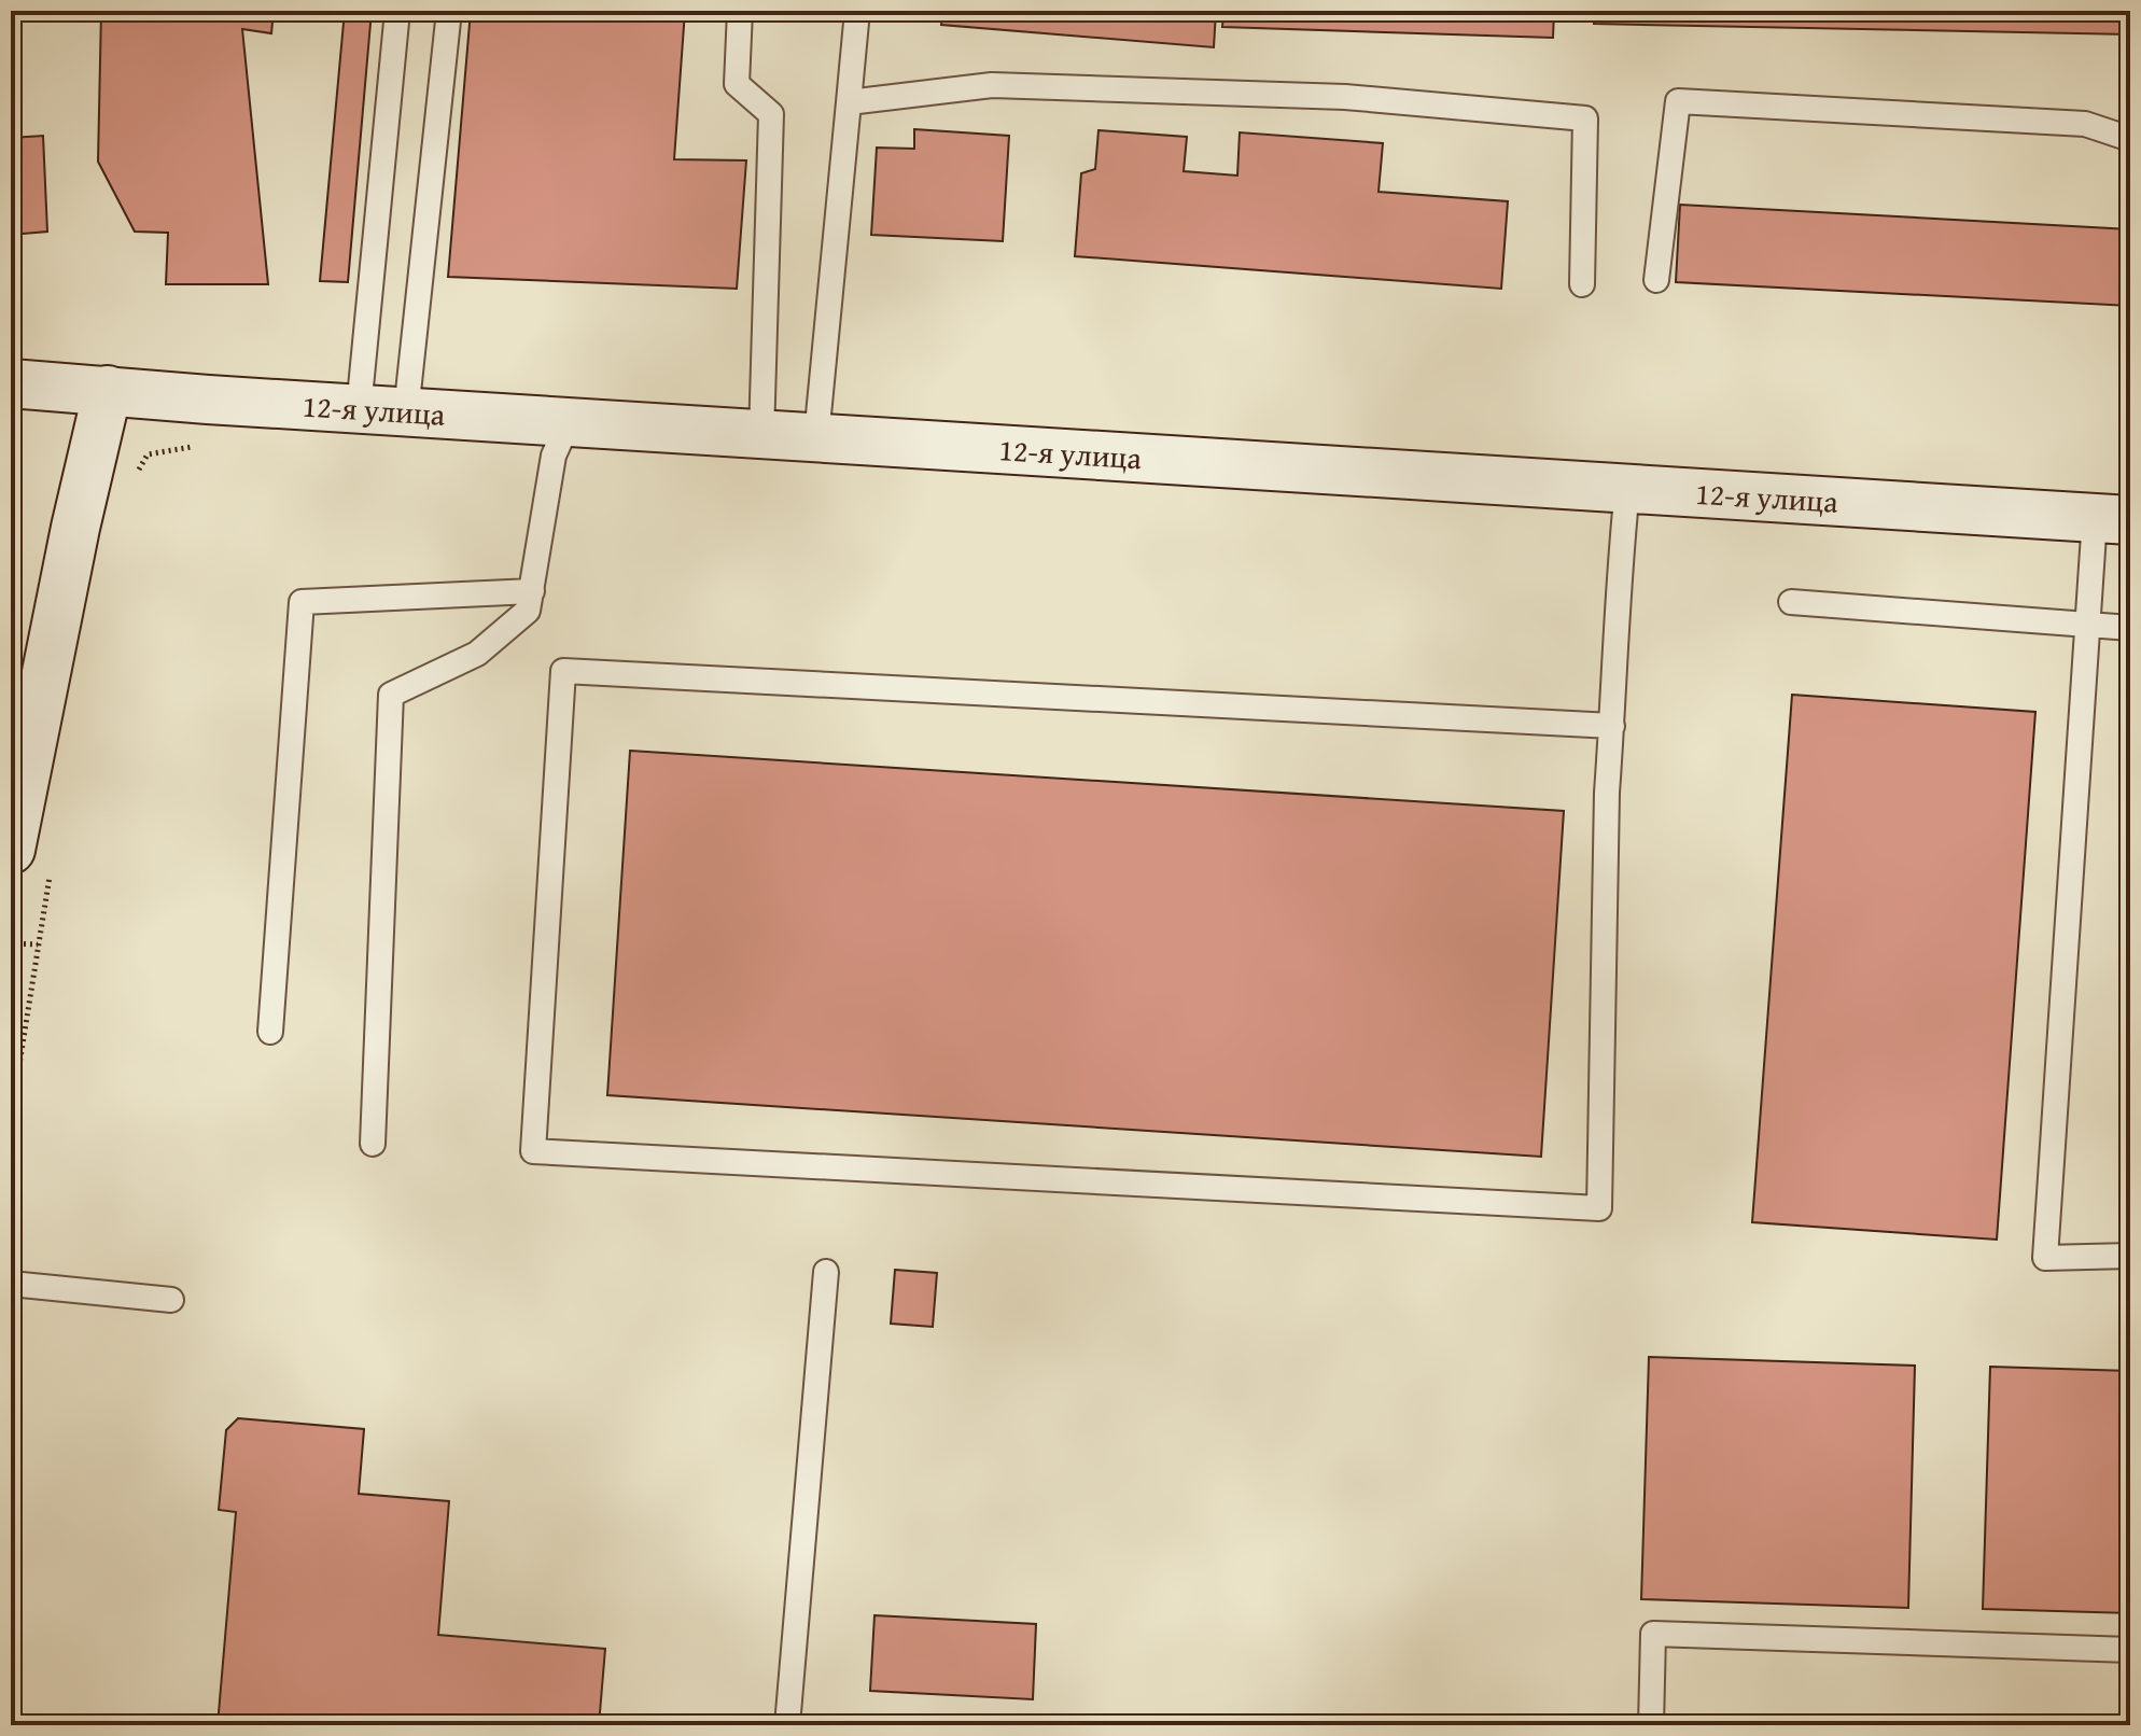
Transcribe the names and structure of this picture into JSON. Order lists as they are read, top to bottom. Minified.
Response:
{"streets":{"main road":["12-я улица"]}}
